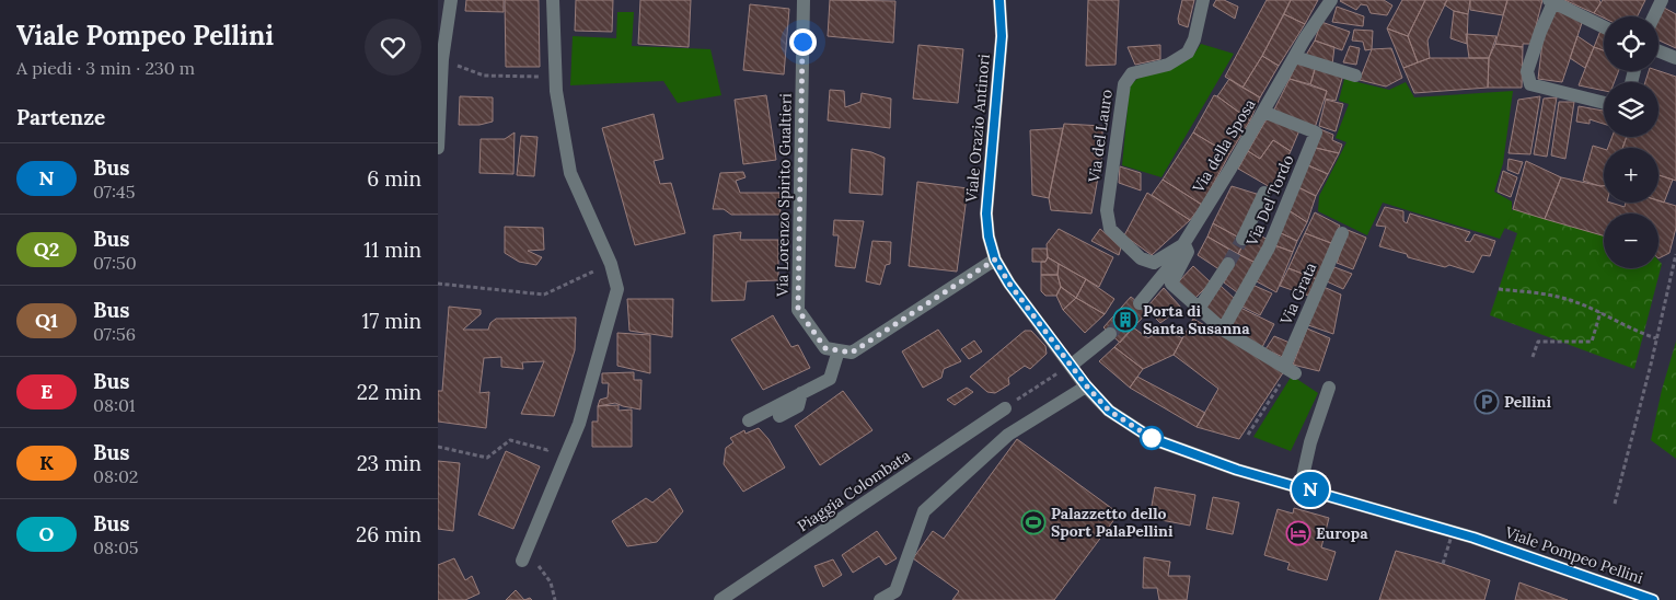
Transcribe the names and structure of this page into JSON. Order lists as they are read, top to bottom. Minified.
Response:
{"streets":{"street":["Viale Orazio Antinori","Via del Lauro","Via della Sposa","Via Lorenzo Spirito Gualtieri","Via Del Tordo","Via Grata","Piaggia Colombata","Viale Pompeo Pellini"]},"crossings":[["Viale Orazio Antinori","Viale Pompeo Pellini"],["Via del Lauro","Via della Sposa"],["Via della Sposa","Via Del Tordo"]],"places":{"building":["Porta di Santa Susanna"],"parking":["Pellini"],"sports":["Palazzetto dello Sport PalaPellini"],"hotel":["Europa"]},"lines":["bus line N"],"page":{"heading":[["Viale Pompeo Pellini","A piedi · 3 min · 230 m"],"Partenze"],"on_map":"N","map_buttons":["+","−"],"list":[{"mark":"N","name":"Bus","note":"07:45","value":"6 min"},{"mark":"Q2","name":"Bus","note":"07:50","value":"11 min"},{"mark":"Q1","name":"Bus","note":"07:56","value":"17 min"},{"mark":"E","name":"Bus","note":"08:01","value":"22 min"},{"mark":"K","name":"Bus","note":"08:02","value":"23 min"},{"mark":"O","name":"Bus","note":"08:05","value":"26 min"}]}}
